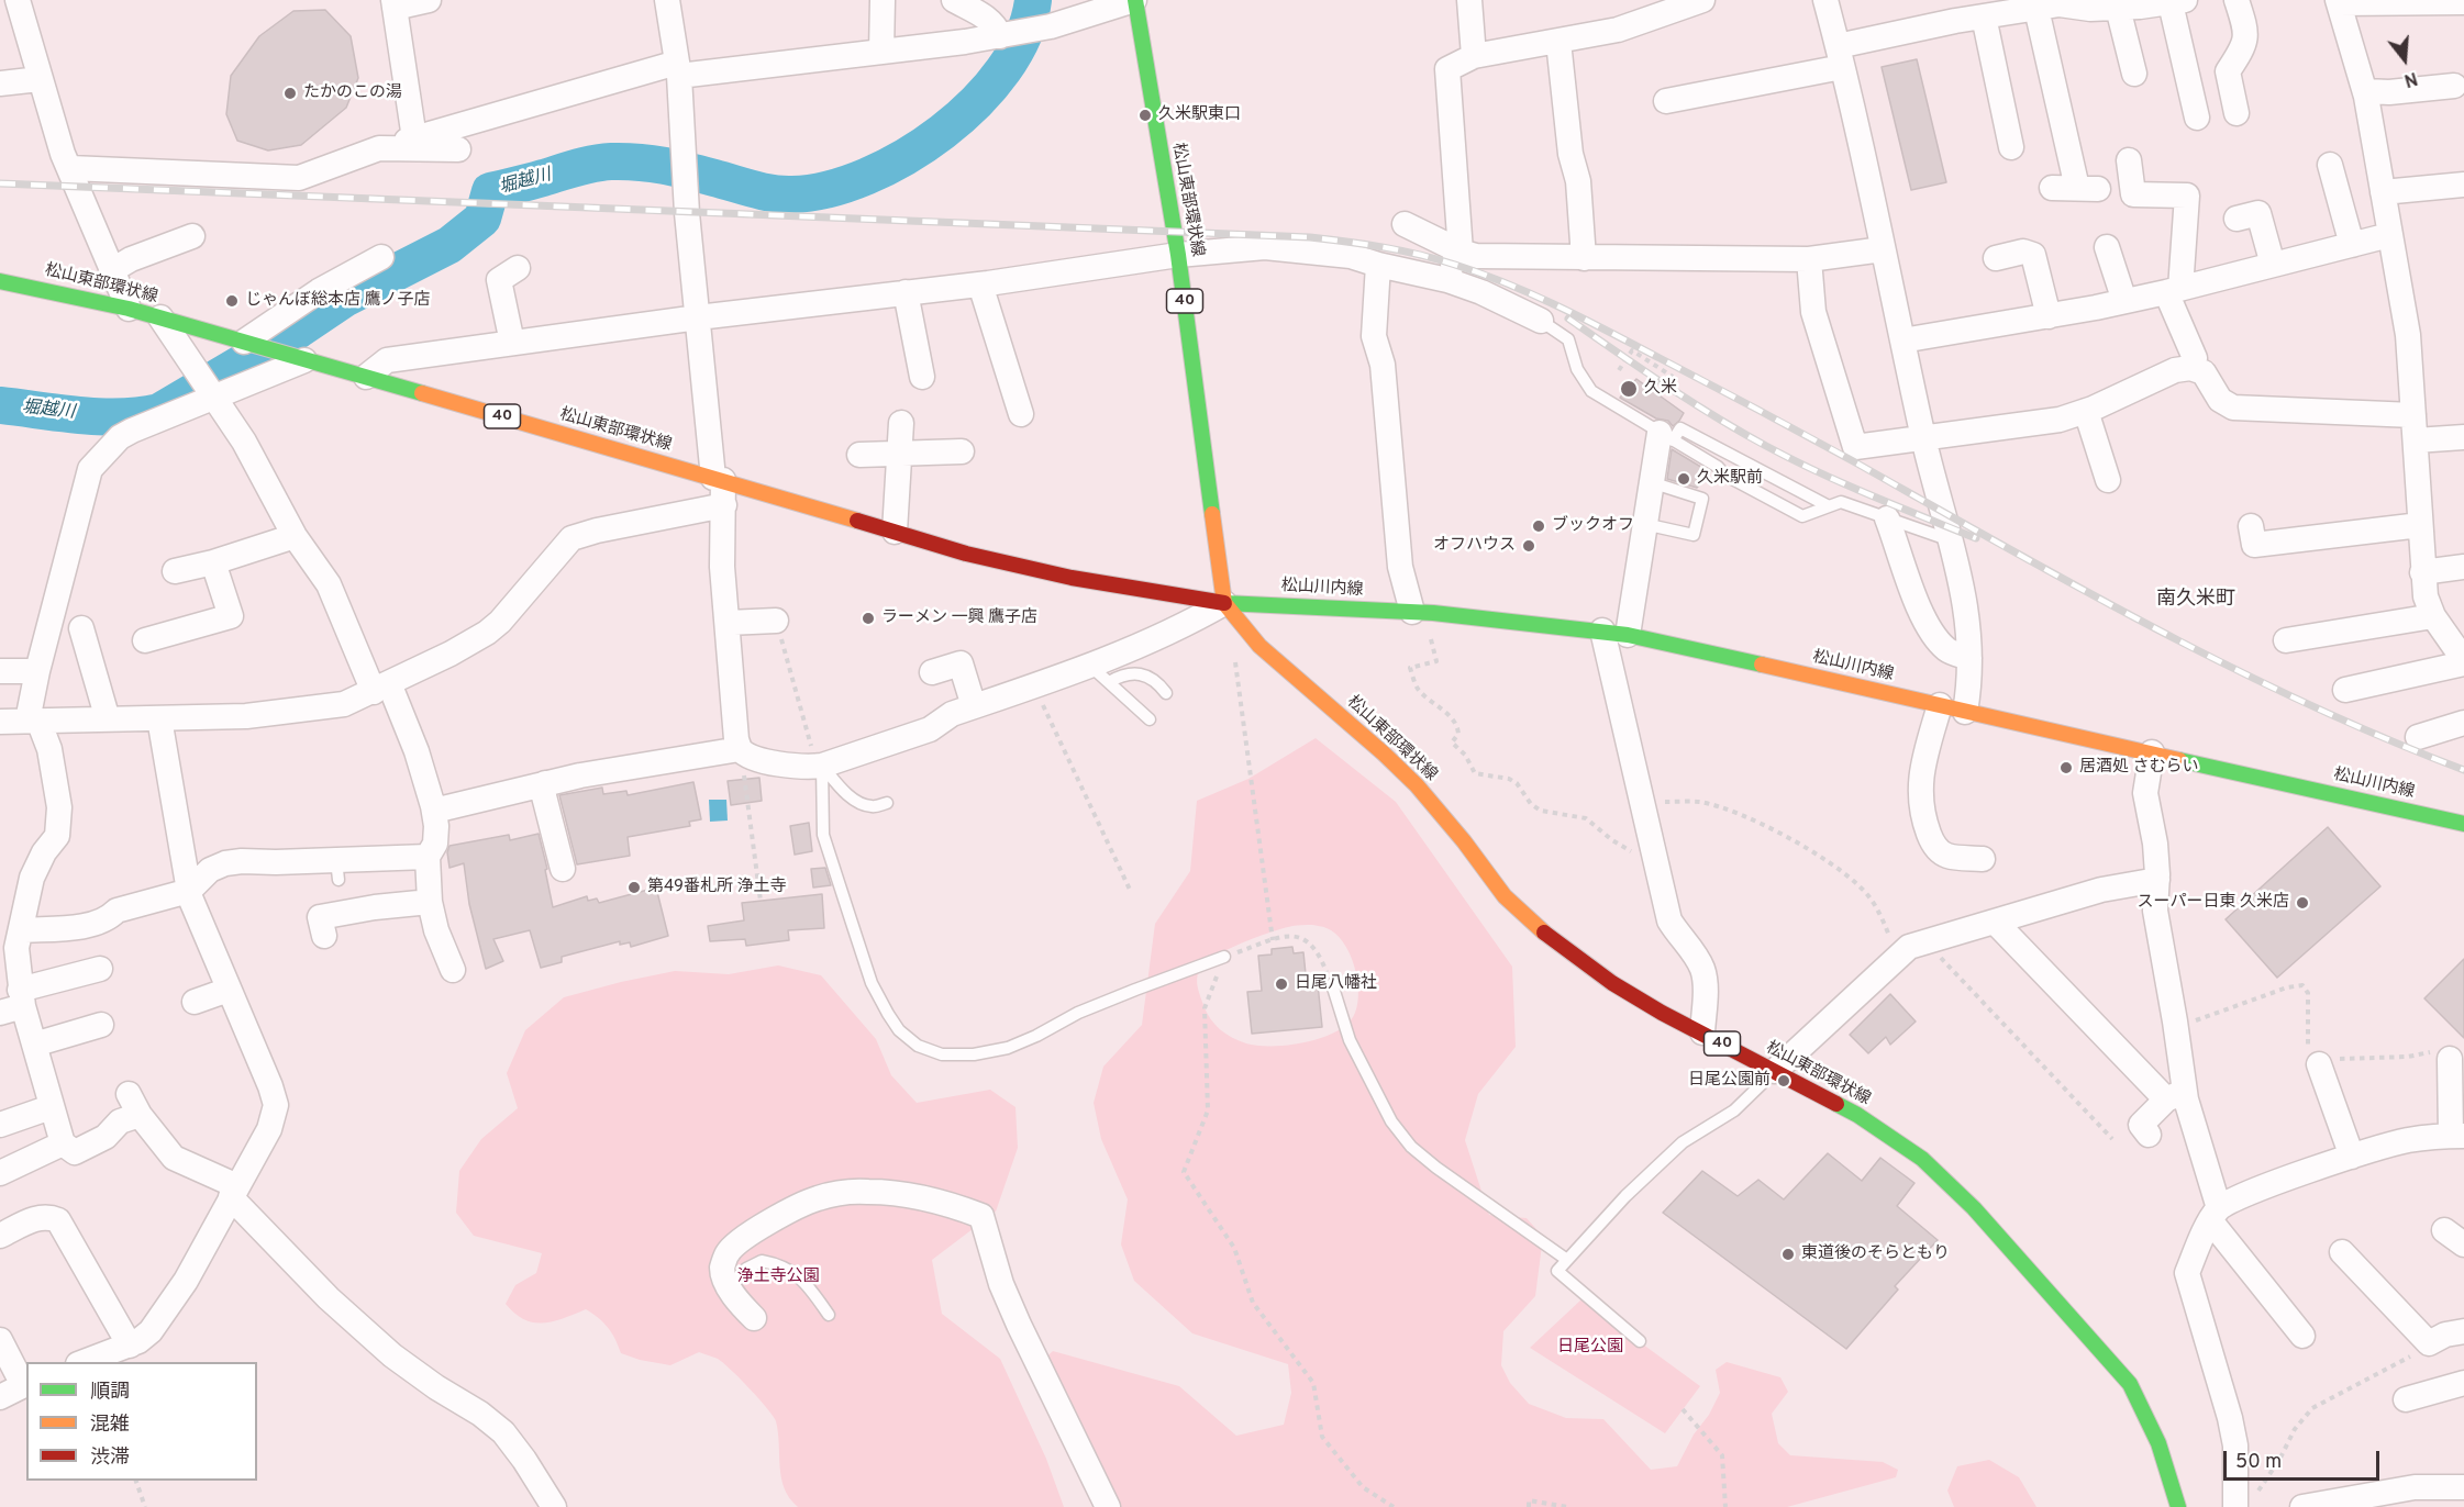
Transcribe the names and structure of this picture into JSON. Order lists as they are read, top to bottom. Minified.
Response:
{"streets":{"main road":["松山東部環状線","40","松山川内線"]},"crossings":[["松山東部環状線","松山川内線"]],"districts":["南久米町"],"water":["堀越川"],"parks":["浄土寺公園","日尾公園"],"places":["たかのこの湯","久米駅東口","じゃんぼ総本店 鷹ノ子店","久米","久米駅前","ブックオフ","オフハウス","ラーメン 一興 鷹子店","居酒処 さむらい","第49番札所 浄土寺","スーパー日東 久米店","日尾八幡社","日尾公園前","東道後のそらともり"],"legend":["順調","混雑","渋滞"],"scale_bar":"50 m","north":"bottom"}
